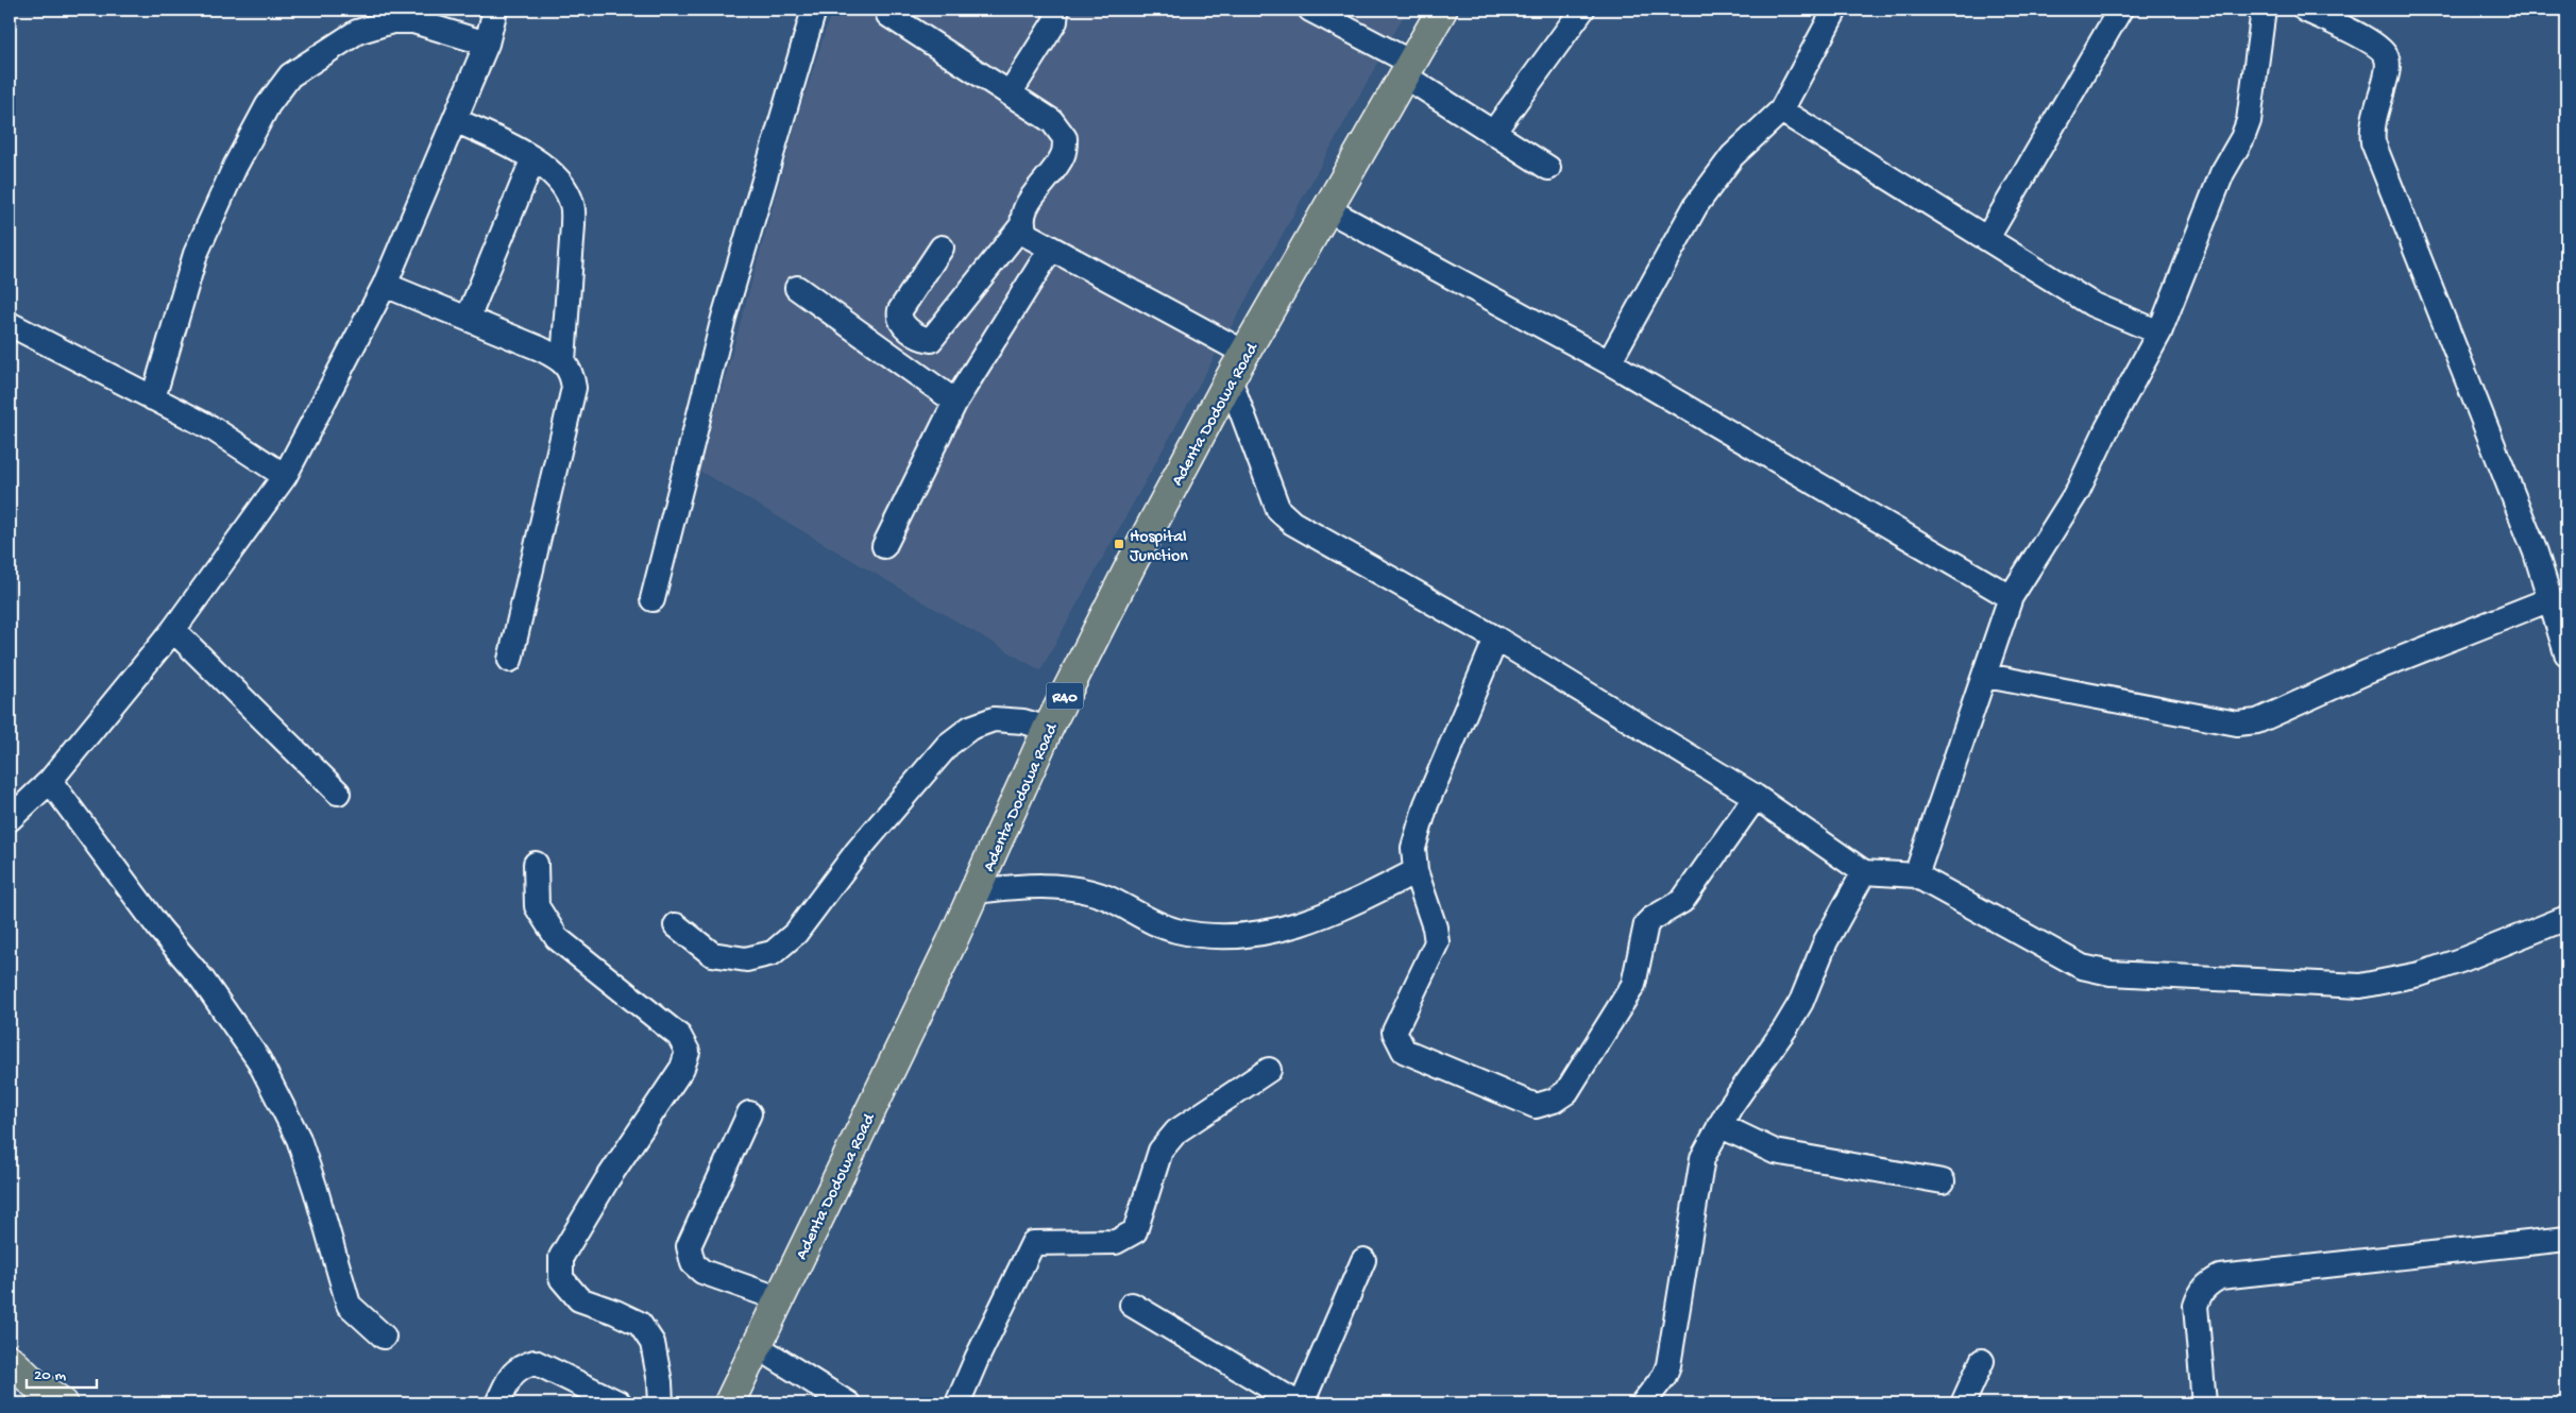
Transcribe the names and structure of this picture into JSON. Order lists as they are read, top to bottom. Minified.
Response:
{"streets":{"main road":["Adenta Dodowa Road","R40"]},"places":{"transit":["Hospital Junction"]},"scale_bar":"20 m"}
